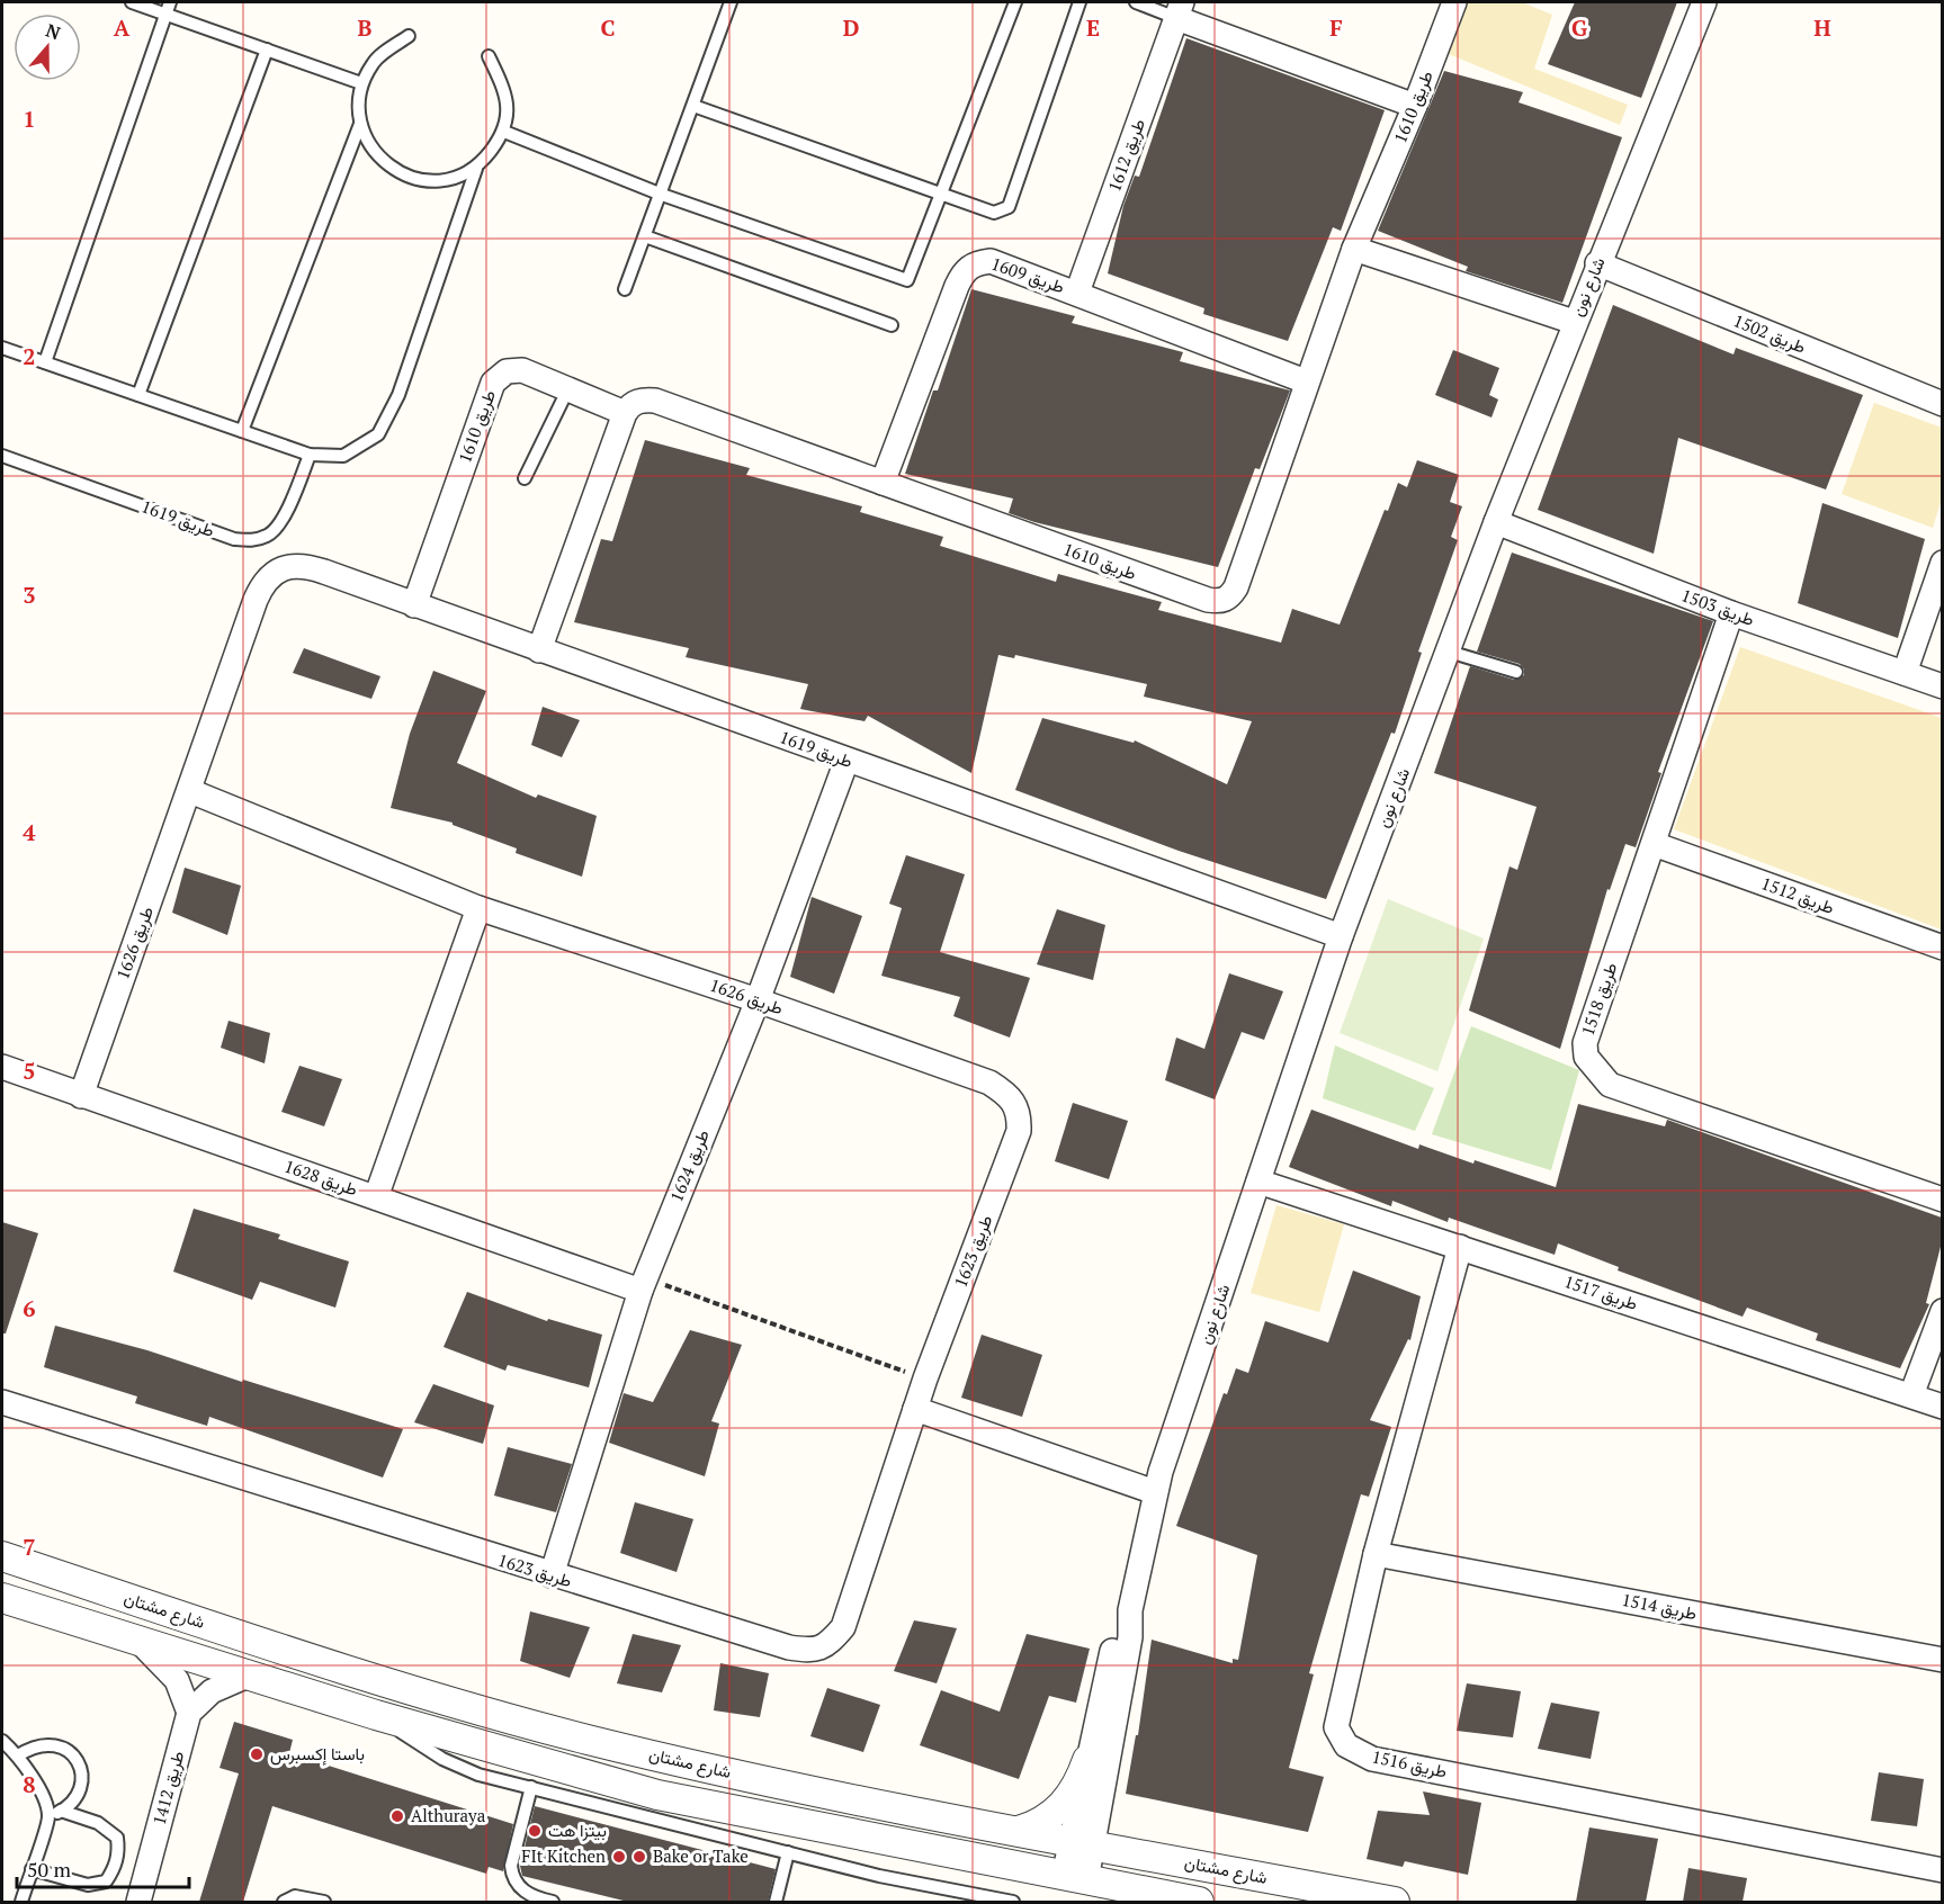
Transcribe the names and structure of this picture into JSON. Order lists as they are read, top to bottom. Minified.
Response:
{"streets":{"street":["طريق 1610","طريق 1612","طريق 1609","شارع نون","طريق 1502","طريق 1619","طريق 1503","طريق 1512","طريق 1626","طريق 1518","طريق 1624","طريق 1628","طريق 1623","طريق 1517","طريق 1514","شارع مشتان","طريق 1516","طريق 1412"]},"crossings":[["طريق 1610","طريق 1609"],["طريق 1610","طريق 1619"],["طريق 1612","طريق 1609"],["شارع نون","طريق 1502"],["شارع نون","طريق 1619"],["شارع نون","طريق 1503"],["شارع نون","طريق 1517"],["شارع نون","شارع مشتان"],["طريق 1619","طريق 1626"],["طريق 1619","طريق 1624"],["طريق 1503","طريق 1518"],["طريق 1512","طريق 1518"],["طريق 1626","طريق 1624"],["طريق 1626","طريق 1628"],["طريق 1626","طريق 1623"],["طريق 1624","طريق 1628"],["طريق 1624","طريق 1623"],["طريق 1517","طريق 1516"],["طريق 1514","طريق 1516"]],"places":["باستا إكسبرس","Althuraya","بيتزا هت","FIt Kitchen","Bake or Take"],"scale_bar":"50 m","north":"top","grid":{"columns":["A","B","C","D","E","F","G","H"],"rows":["1","2","3","4","5","6","7","8"]}}
